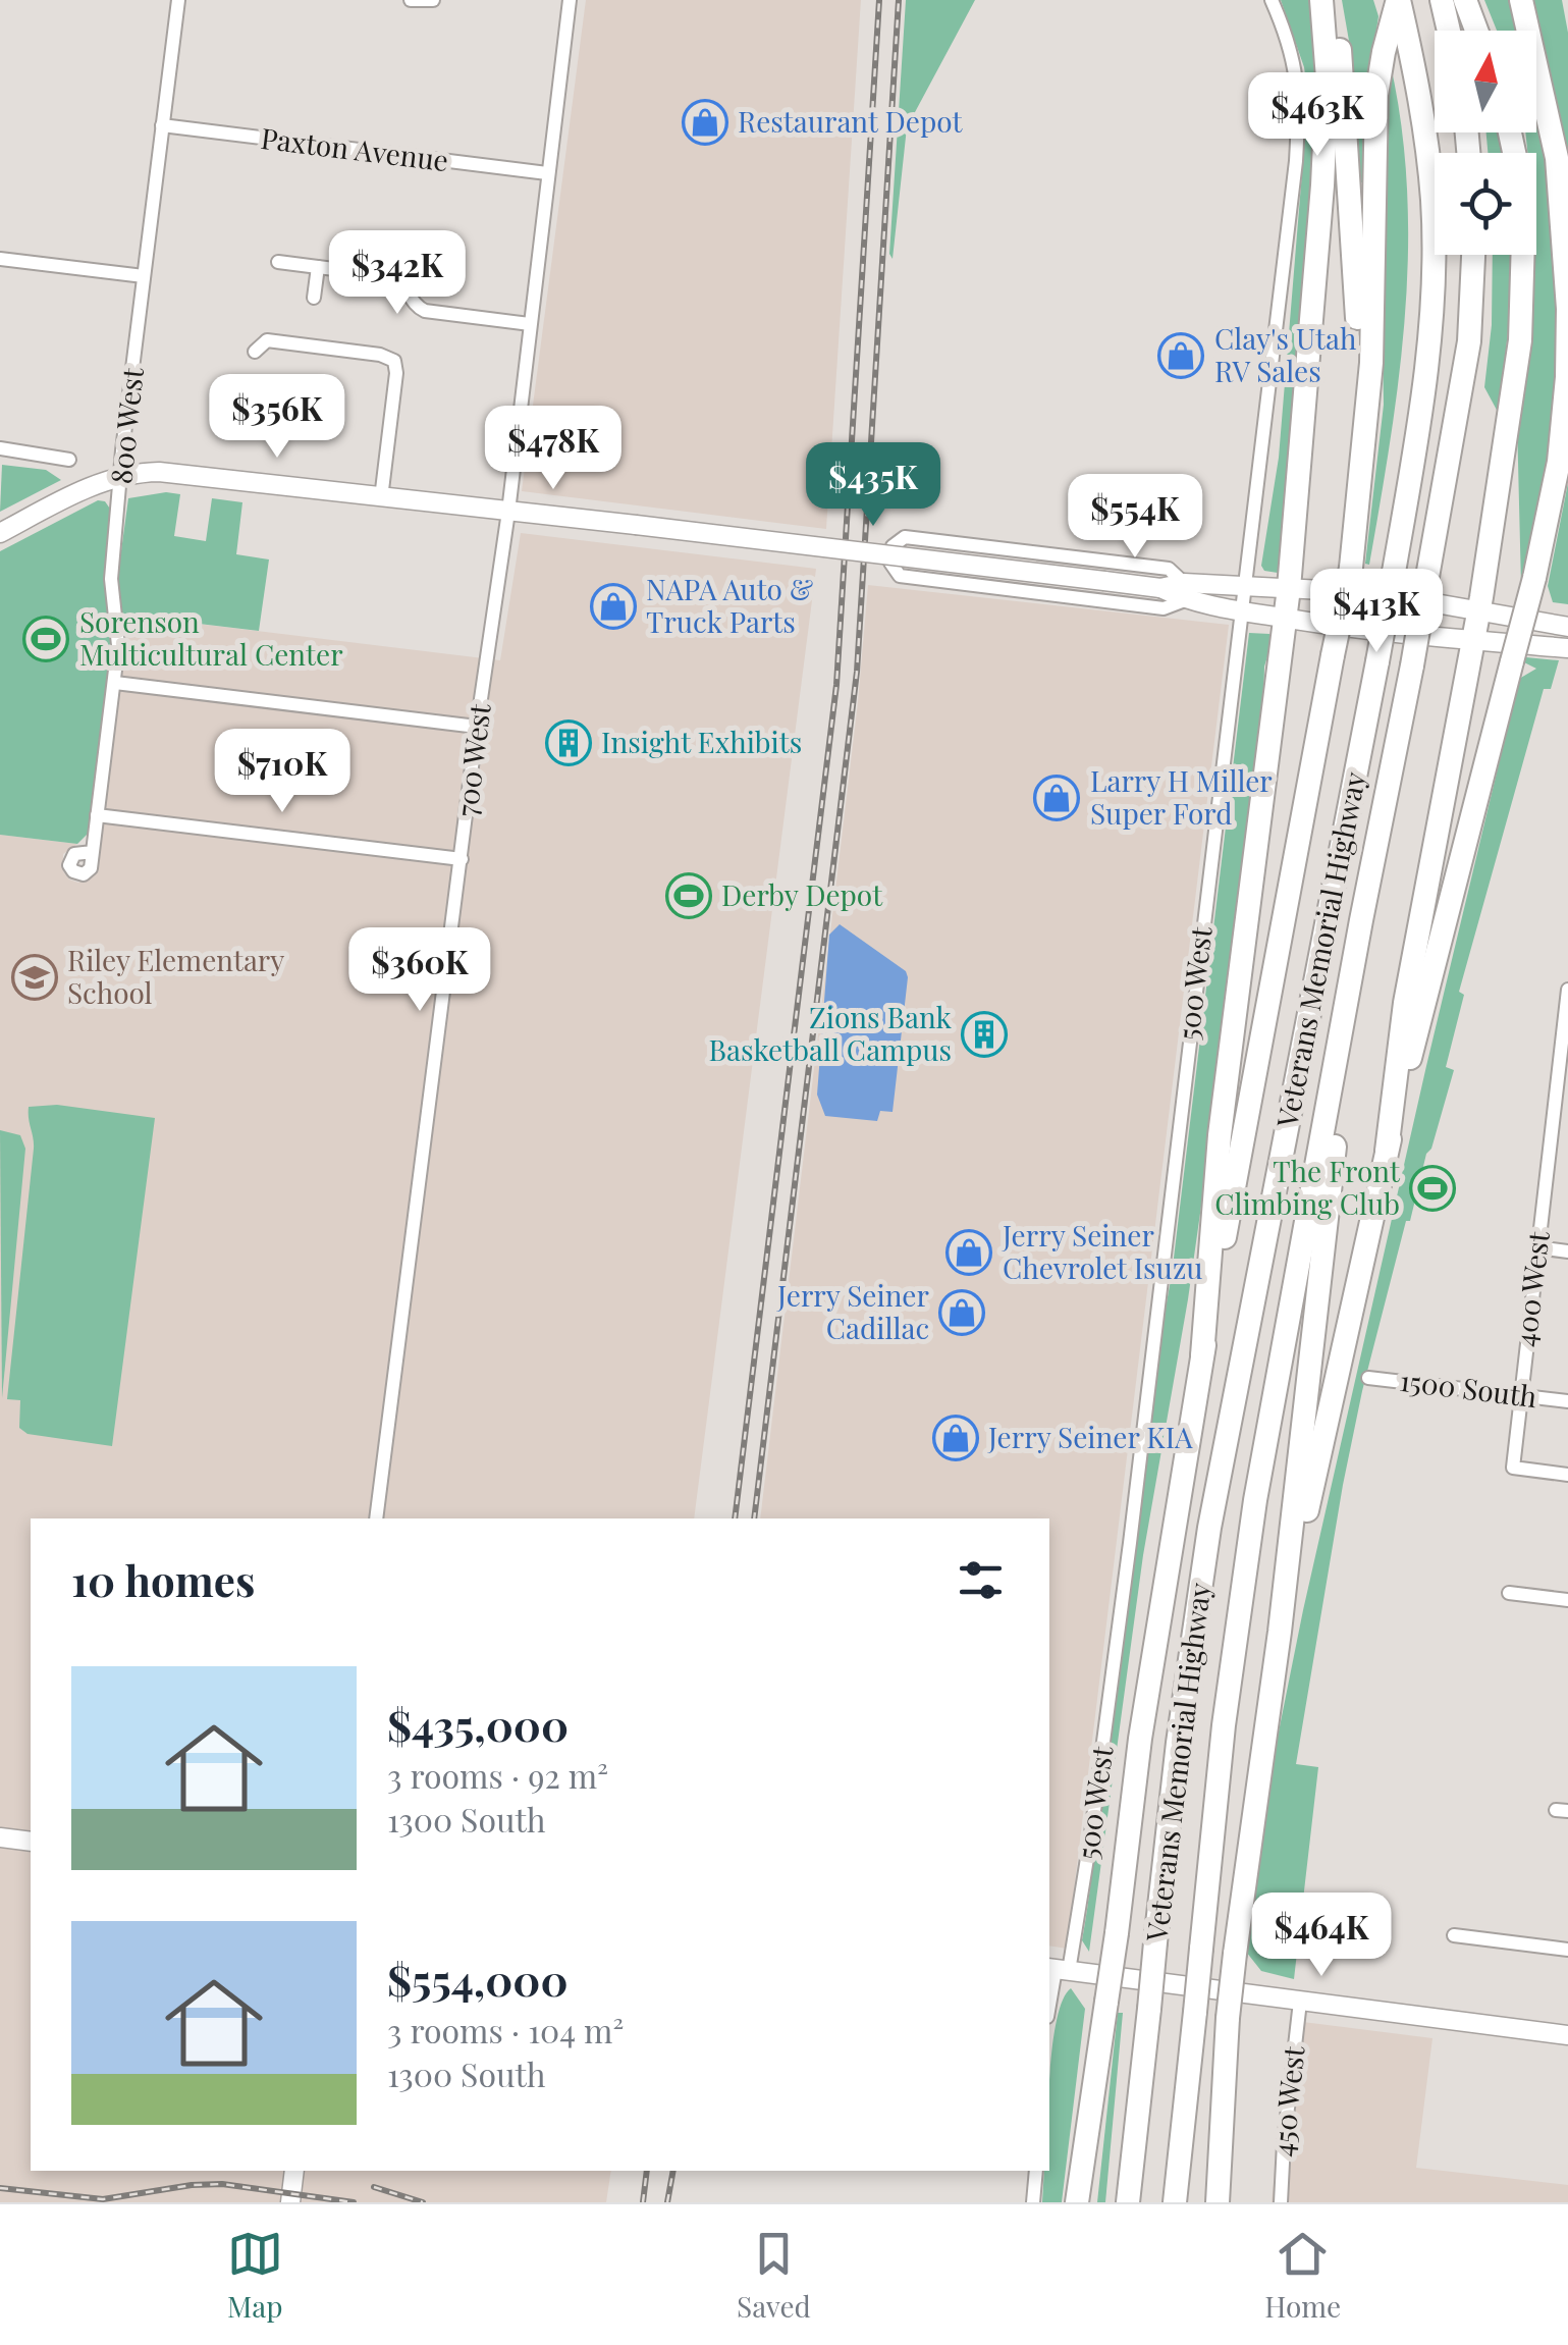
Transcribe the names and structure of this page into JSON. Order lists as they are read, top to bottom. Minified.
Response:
{"streets":{"highway":["Veterans Memorial Highway"],"street":["Paxton Avenue","800 West","700 West","500 West","400 West","1500 South","450 West"]},"crossings":[["Paxton Avenue","800 West"],["Paxton Avenue","700 West"],["400 West","1500 South"]],"places":{"shop":["Restaurant Depot","Clay's Utah RV Sales","NAPA Auto & Truck Parts","Larry H Miller Super Ford","Jerry Seiner Chevrolet Isuzu","Jerry Seiner Cadillac","Jerry Seiner KIA"],"sports":["Sorenson Multicultural Center","Derby Depot","The Front Climbing Club"],"building":["Insight Exhibits","Zions Bank Basketball Campus"],"school or university":["Riley Elementary School"]},"north":"top","page":{"price":["$463K","$342K","$356K","$478K","$435K","$554K","$413K","$710K","$360K","$464K"],"heading":"10 homes","list":[{"name":"$435,000","note":"3 rooms · 92 m² · 1300 South"},{"name":"$554,000","note":"3 rooms · 104 m² · 1300 South"}],"tabs":["Map","Saved","Home"]}}
